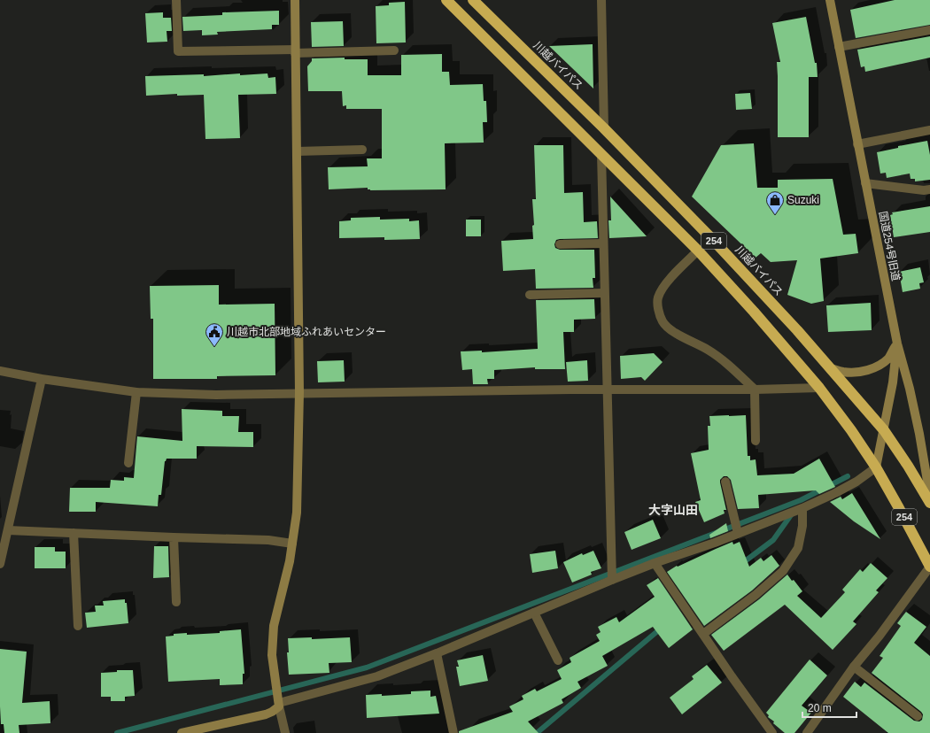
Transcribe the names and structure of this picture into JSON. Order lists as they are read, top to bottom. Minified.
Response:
{"streets":{"highway":["川越バイパス","254"],"street":["国道254号旧道"]},"districts":["大字山田"],"places":{"shop":["Suzuki"],"public building":["川越市北部地域ふれあいセンター"]},"scale_bar":"20 m"}
